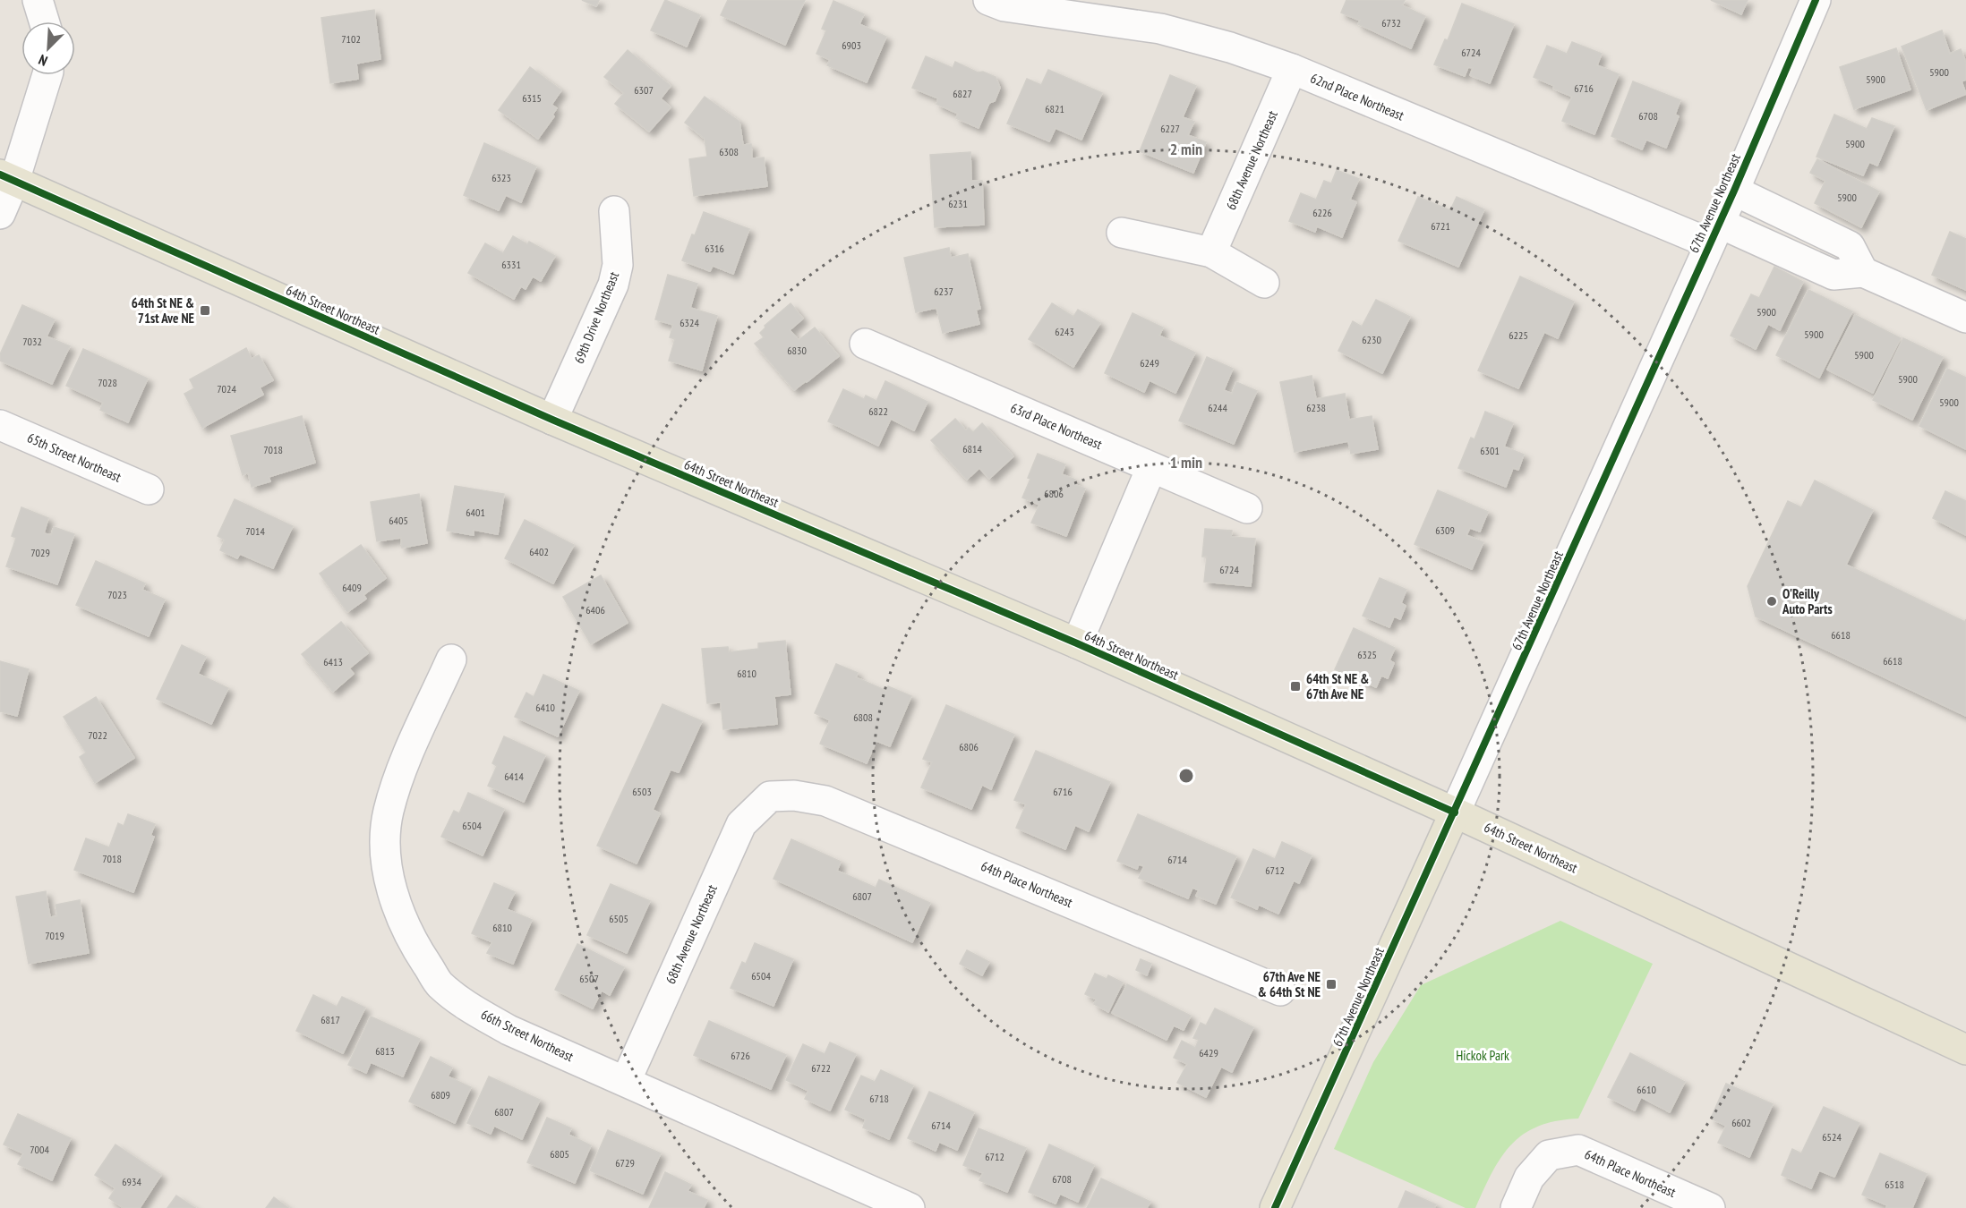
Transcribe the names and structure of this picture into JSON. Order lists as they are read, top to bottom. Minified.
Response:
{"streets":{"main road":["67th Avenue Northeast","64th Street Northeast"],"street":["62nd Place Northeast","68th Avenue Northeast","69th Drive Northeast","63rd Place Northeast","65th Street Northeast","64th Place Northeast","66th Street Northeast"]},"crossings":[["62nd Place Northeast","68th Avenue Northeast"],["62nd Place Northeast","67th Avenue Northeast"],["68th Avenue Northeast","64th Place Northeast"],["68th Avenue Northeast","66th Street Northeast"],["67th Avenue Northeast","64th Street Northeast"],["64th Street Northeast","69th Drive Northeast"]],"parks":["Hickok Park"],"places":{"transit":["64th St NE & 71st Ave NE","64th St NE & 67th Ave NE","67th Ave NE & 64th St NE"],"other":["O'Reilly Auto Parts"]},"house_numbers":["6732","7102","6903","6724","5900","5900","6716","6307","6827","6315","6821","6708","6227","5900","6308","6323","5900","6231","6226","6721","6316","6331","6237","5900","6324","6243","5900","6225","6230","7032","6830","5900","6249","5900","7028","7024","5900","6244","6238","6822","6814","7018","6301","6806","6401","6405","6309","7014","6402","7029","6724","6409","7023","6406","6618","6325","6618","6413","6810","6410","6808","7022","6806","6414","6503","6716","6504","7018","6714","6712","6807","6505","6810","7019","6504","6507","6817","6813","6429","6726","6722","6610","6809","6718","6807","6602","6714","6524","7004","6805","6712","6729","6708","6934","6518"],"north":"bottom left","rings":["2 min","1 min"]}
